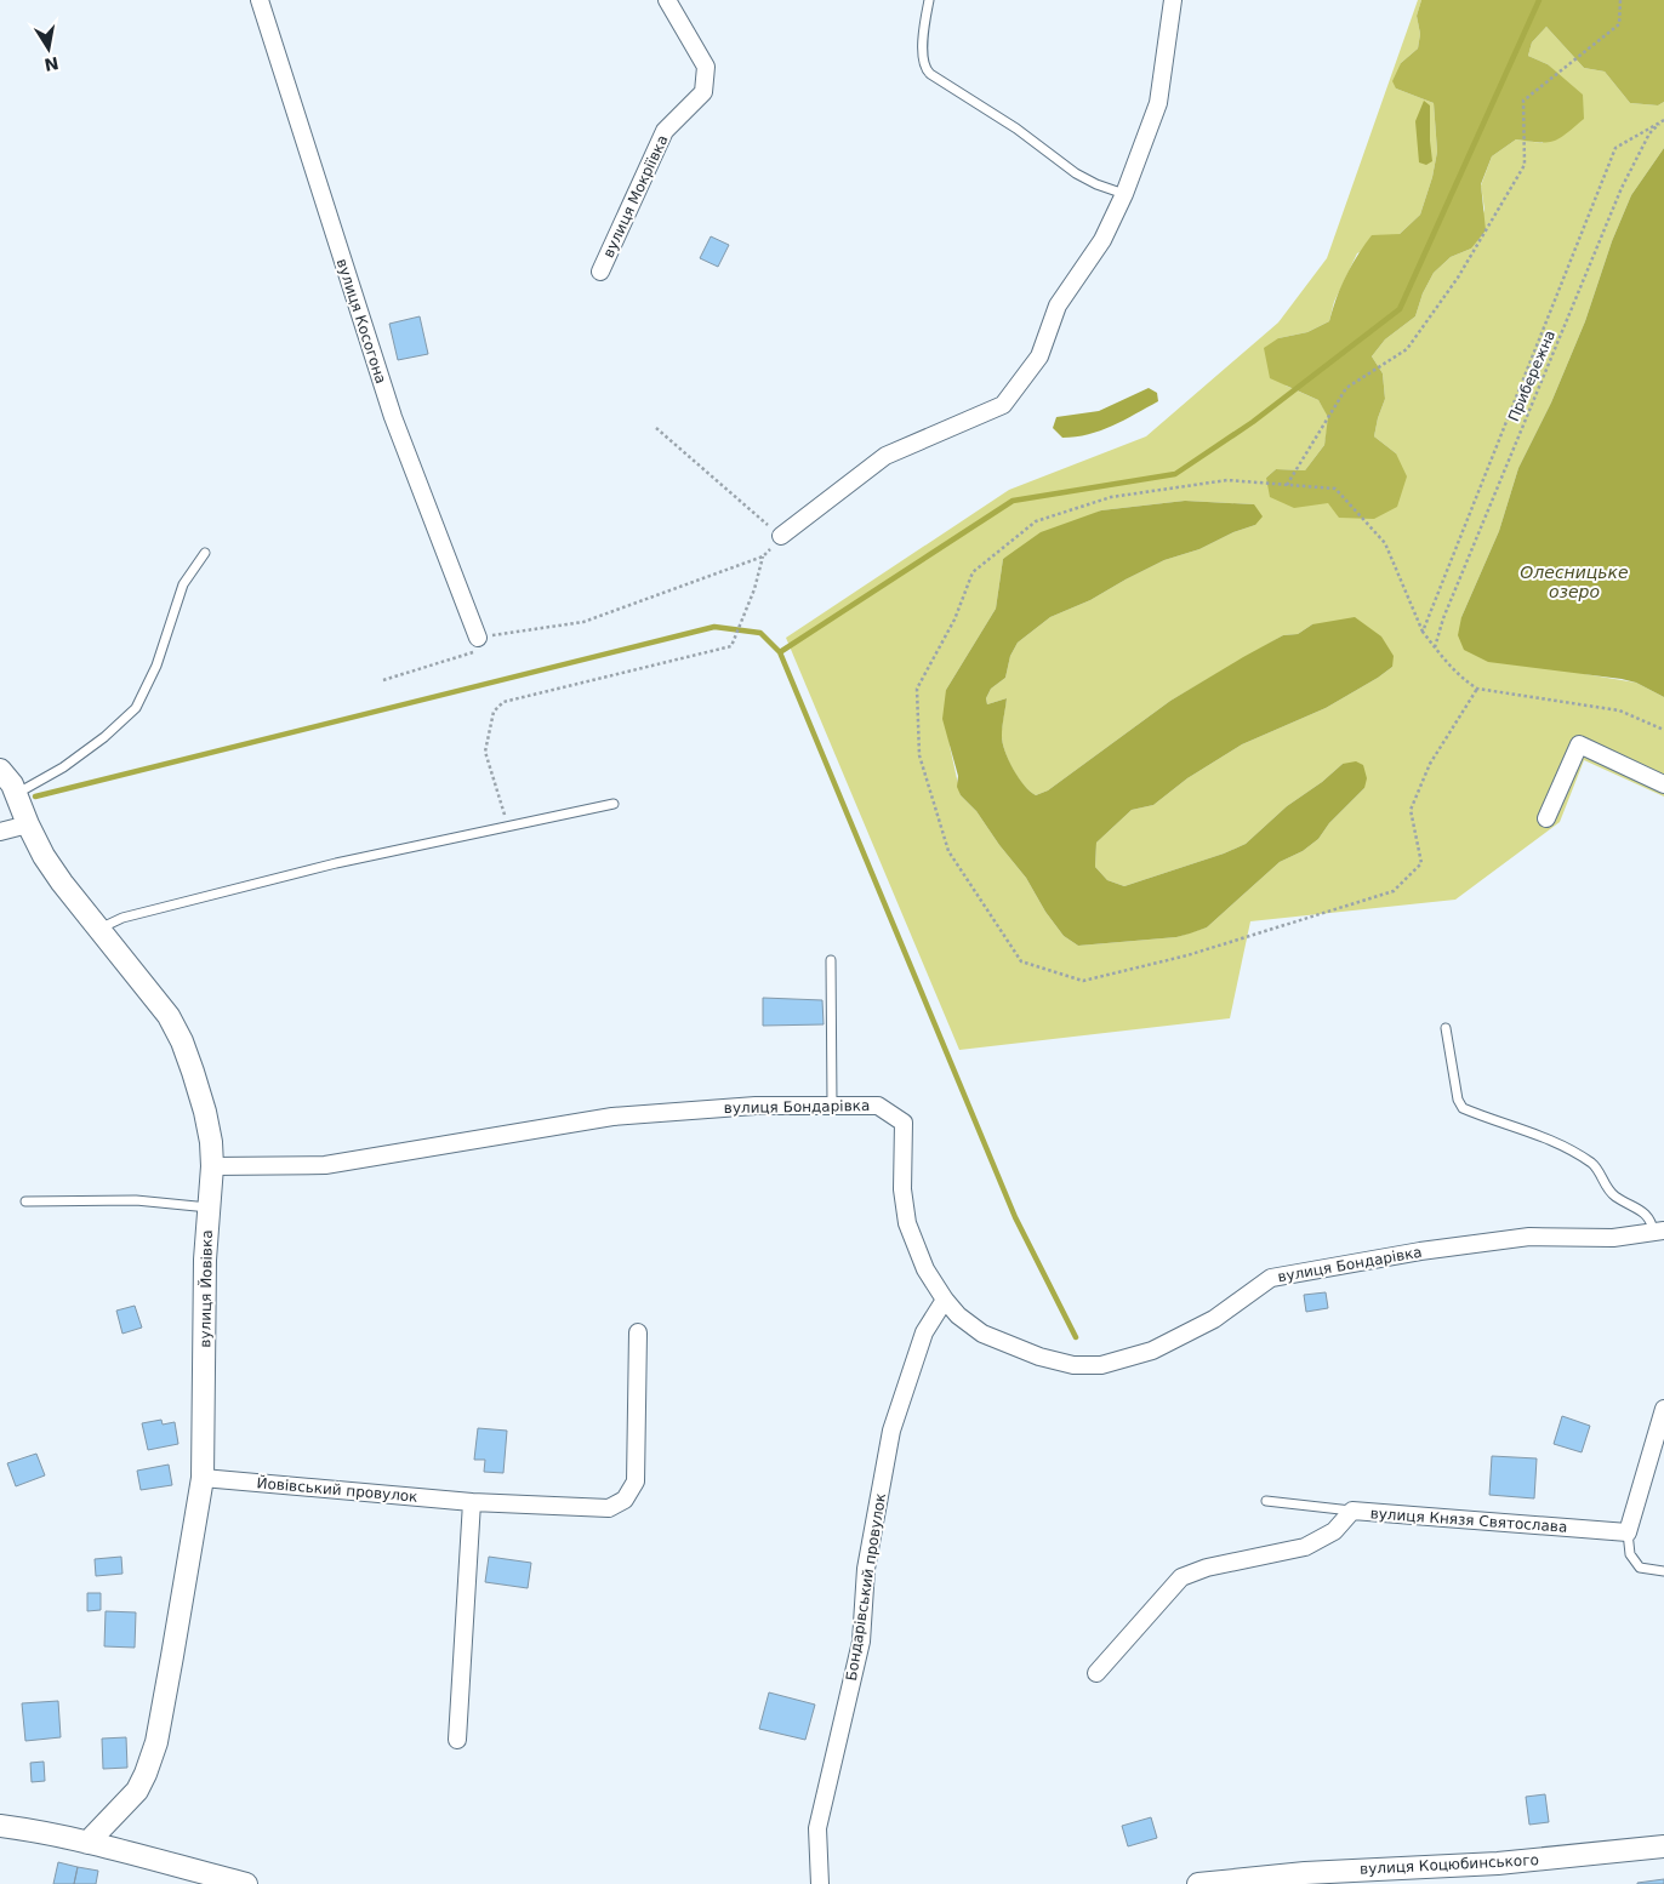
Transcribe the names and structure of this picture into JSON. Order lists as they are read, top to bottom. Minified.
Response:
{"streets":{"street":["вулиця Мокріївка","вулиця Косогона","вулиця Бондарівка","вулиця Йовівка","Йовівський провулок","вулиця Князя Святослава","Бондарівський провулок","вулиця Коцюбинського"],"path":["Прибережна"]},"crossings":[["вулиця Бондарівка","вулиця Йовівка"],["вулиця Бондарівка","Бондарівський провулок"],["вулиця Йовівка","Йовівський провулок"]],"water":["Олесницьке озеро"],"north":"bottom"}
